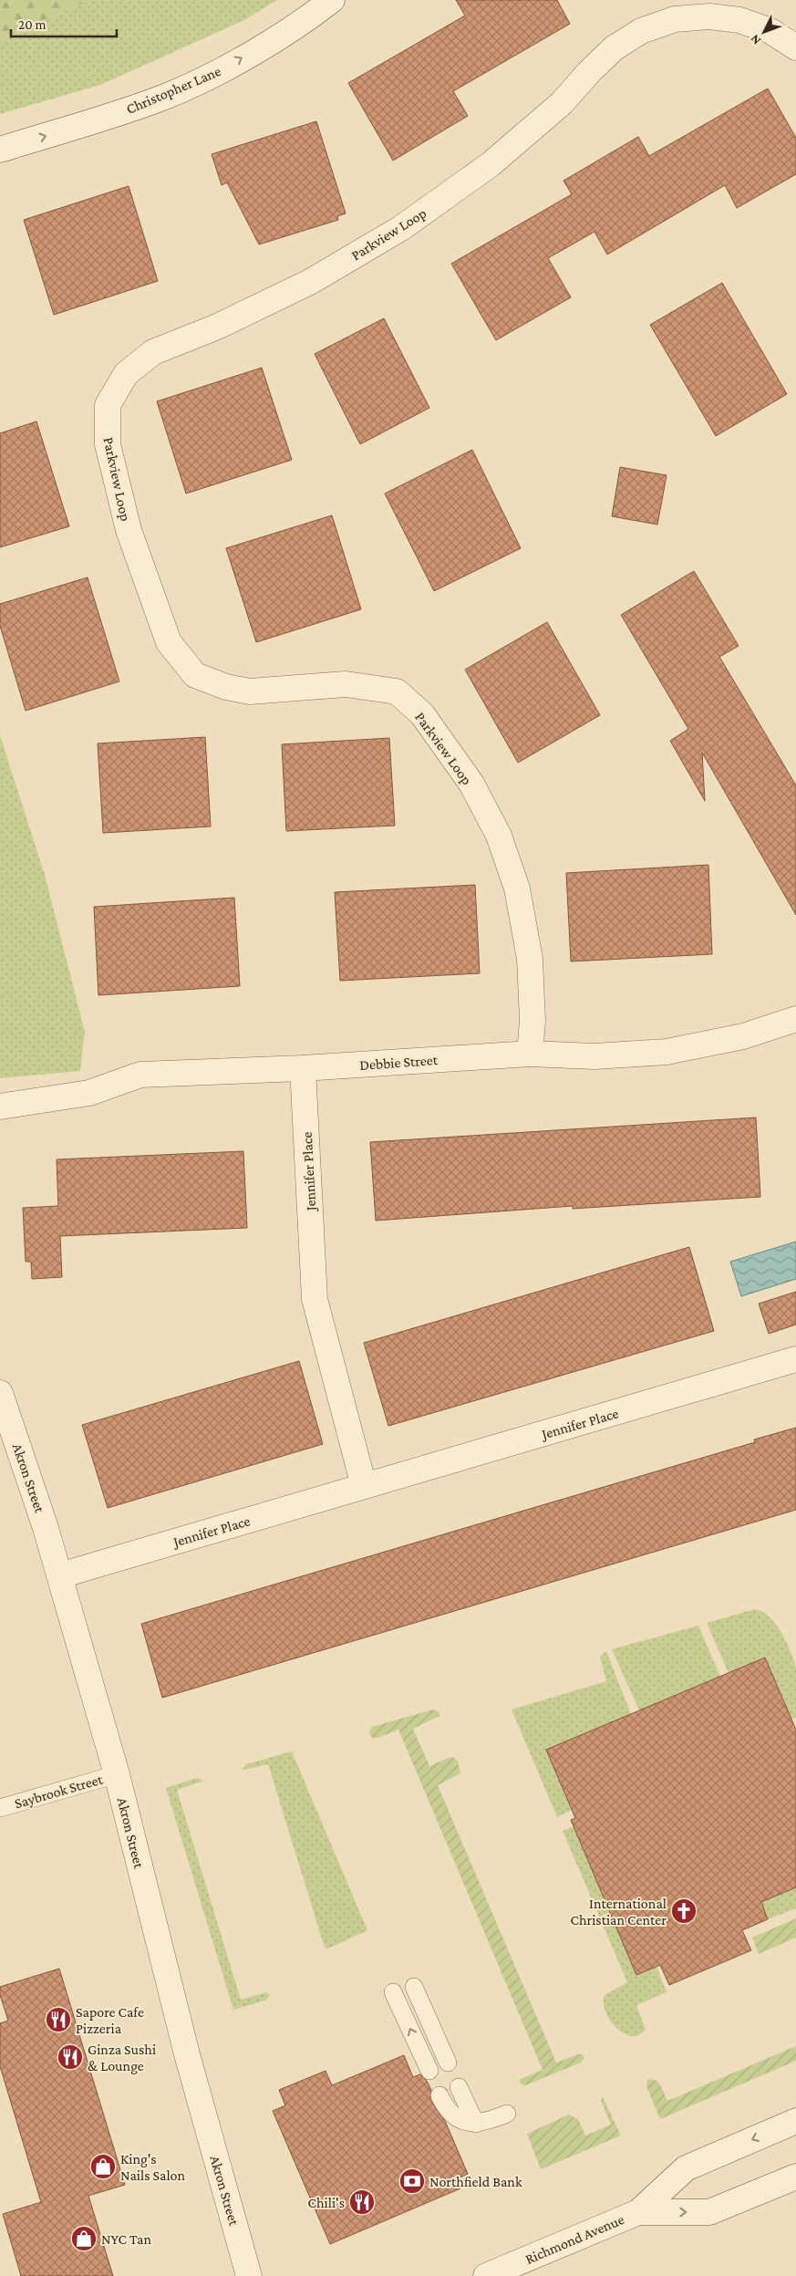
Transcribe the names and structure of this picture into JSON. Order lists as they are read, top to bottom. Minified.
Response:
{"streets":{"street":["Christopher Lane","Parkview Loop","Debbie Street","Jennifer Place","Akron Street","Richmond Avenue"],"lane":["Saybrook Street"]},"crossings":[["Parkview Loop","Debbie Street"],["Debbie Street","Jennifer Place"],["Jennifer Place","Akron Street"],["Akron Street","Saybrook Street"]],"one_way":["Christopher Lane"],"places":{"church":["International Christian Center"],"restaurant":["Sapore Cafe Pizzeria","Ginza Sushi & Lounge","Chili's"],"shop":["King's Nails Salon","NYC Tan"],"bank":["Northfield Bank"]},"scale_bar":"20 m","north":"bottom left"}
